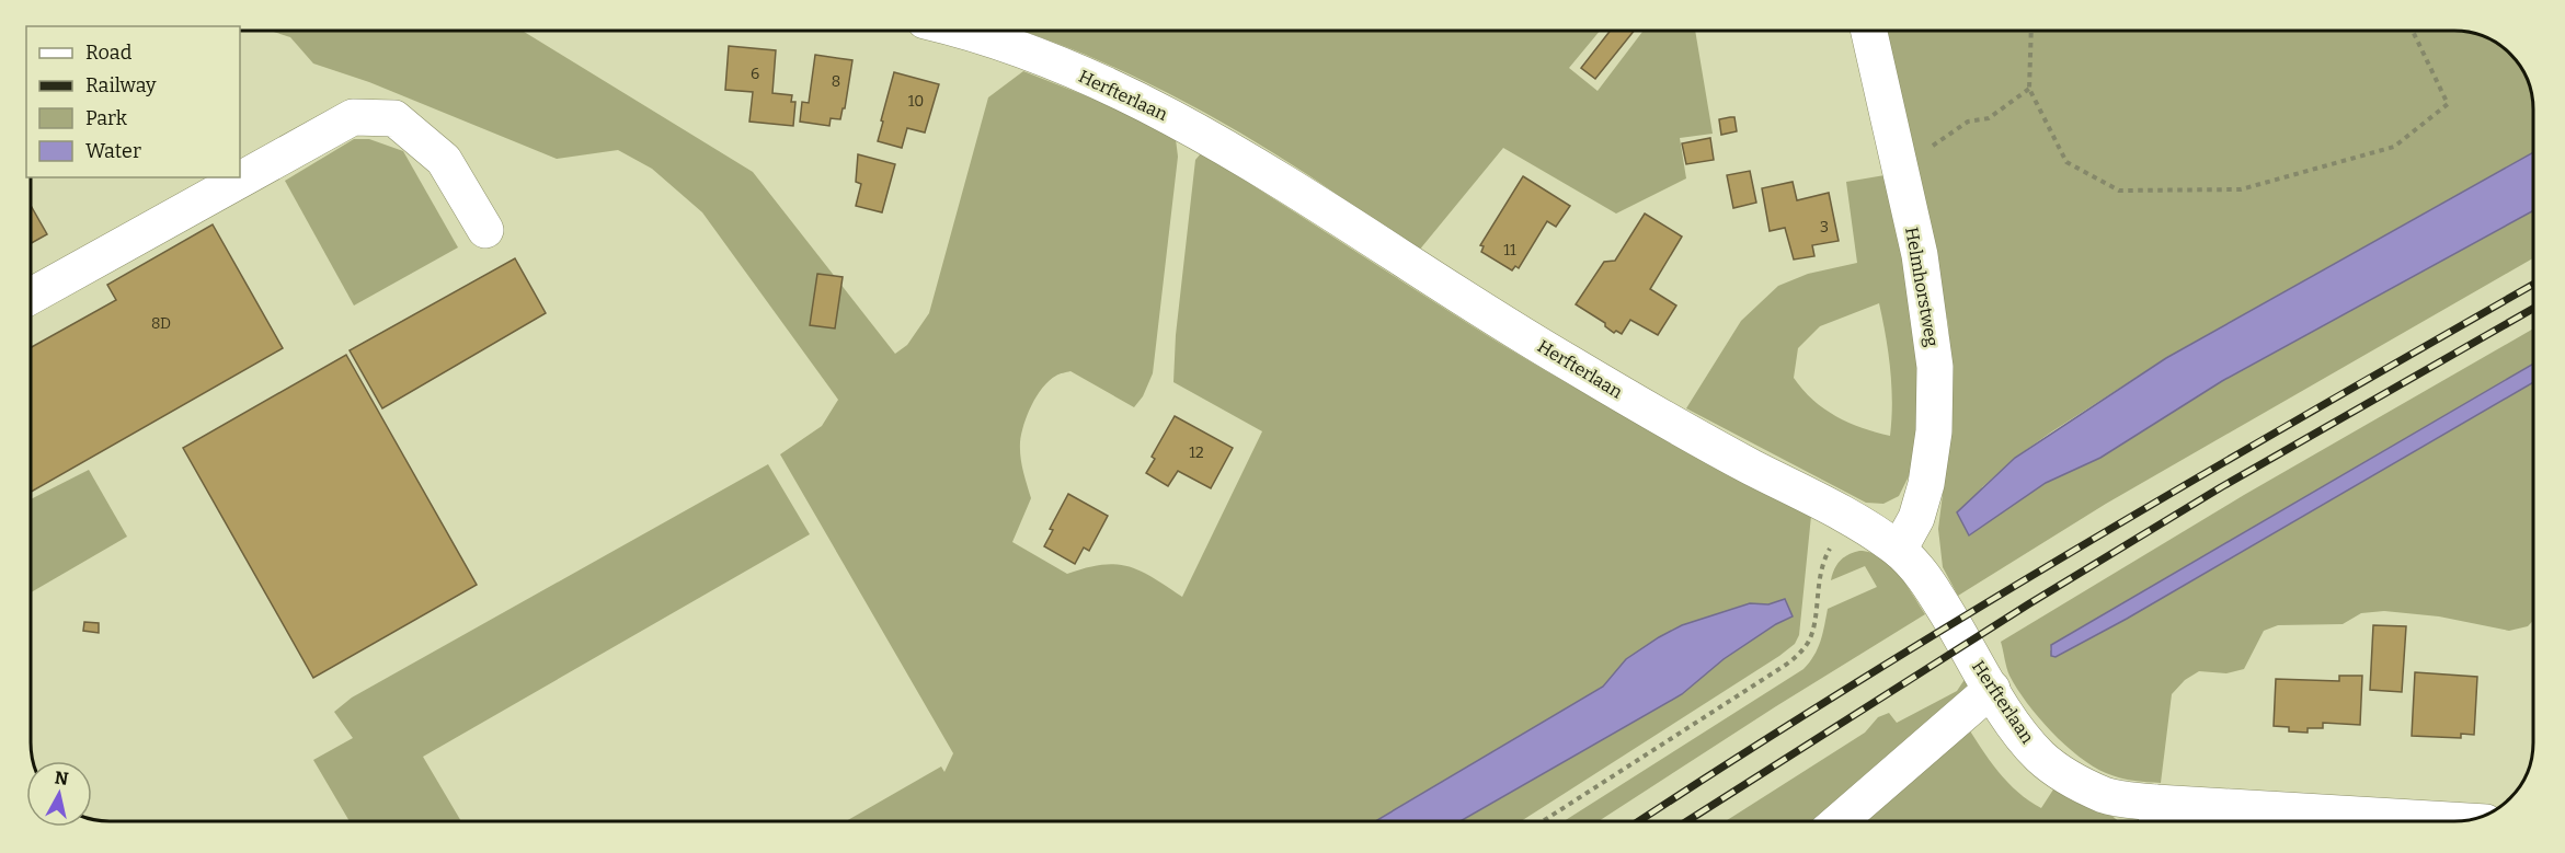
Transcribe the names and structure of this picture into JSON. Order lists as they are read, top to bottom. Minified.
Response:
{"streets":{"street":["Herfterlaan","Helmhorstweg"]},"crossings":[["Herfterlaan","Helmhorstweg"]],"house_numbers":["6","8","10","3","11","8D","12"],"legend":["Road","Railway","Park","Water"],"north":"top"}
